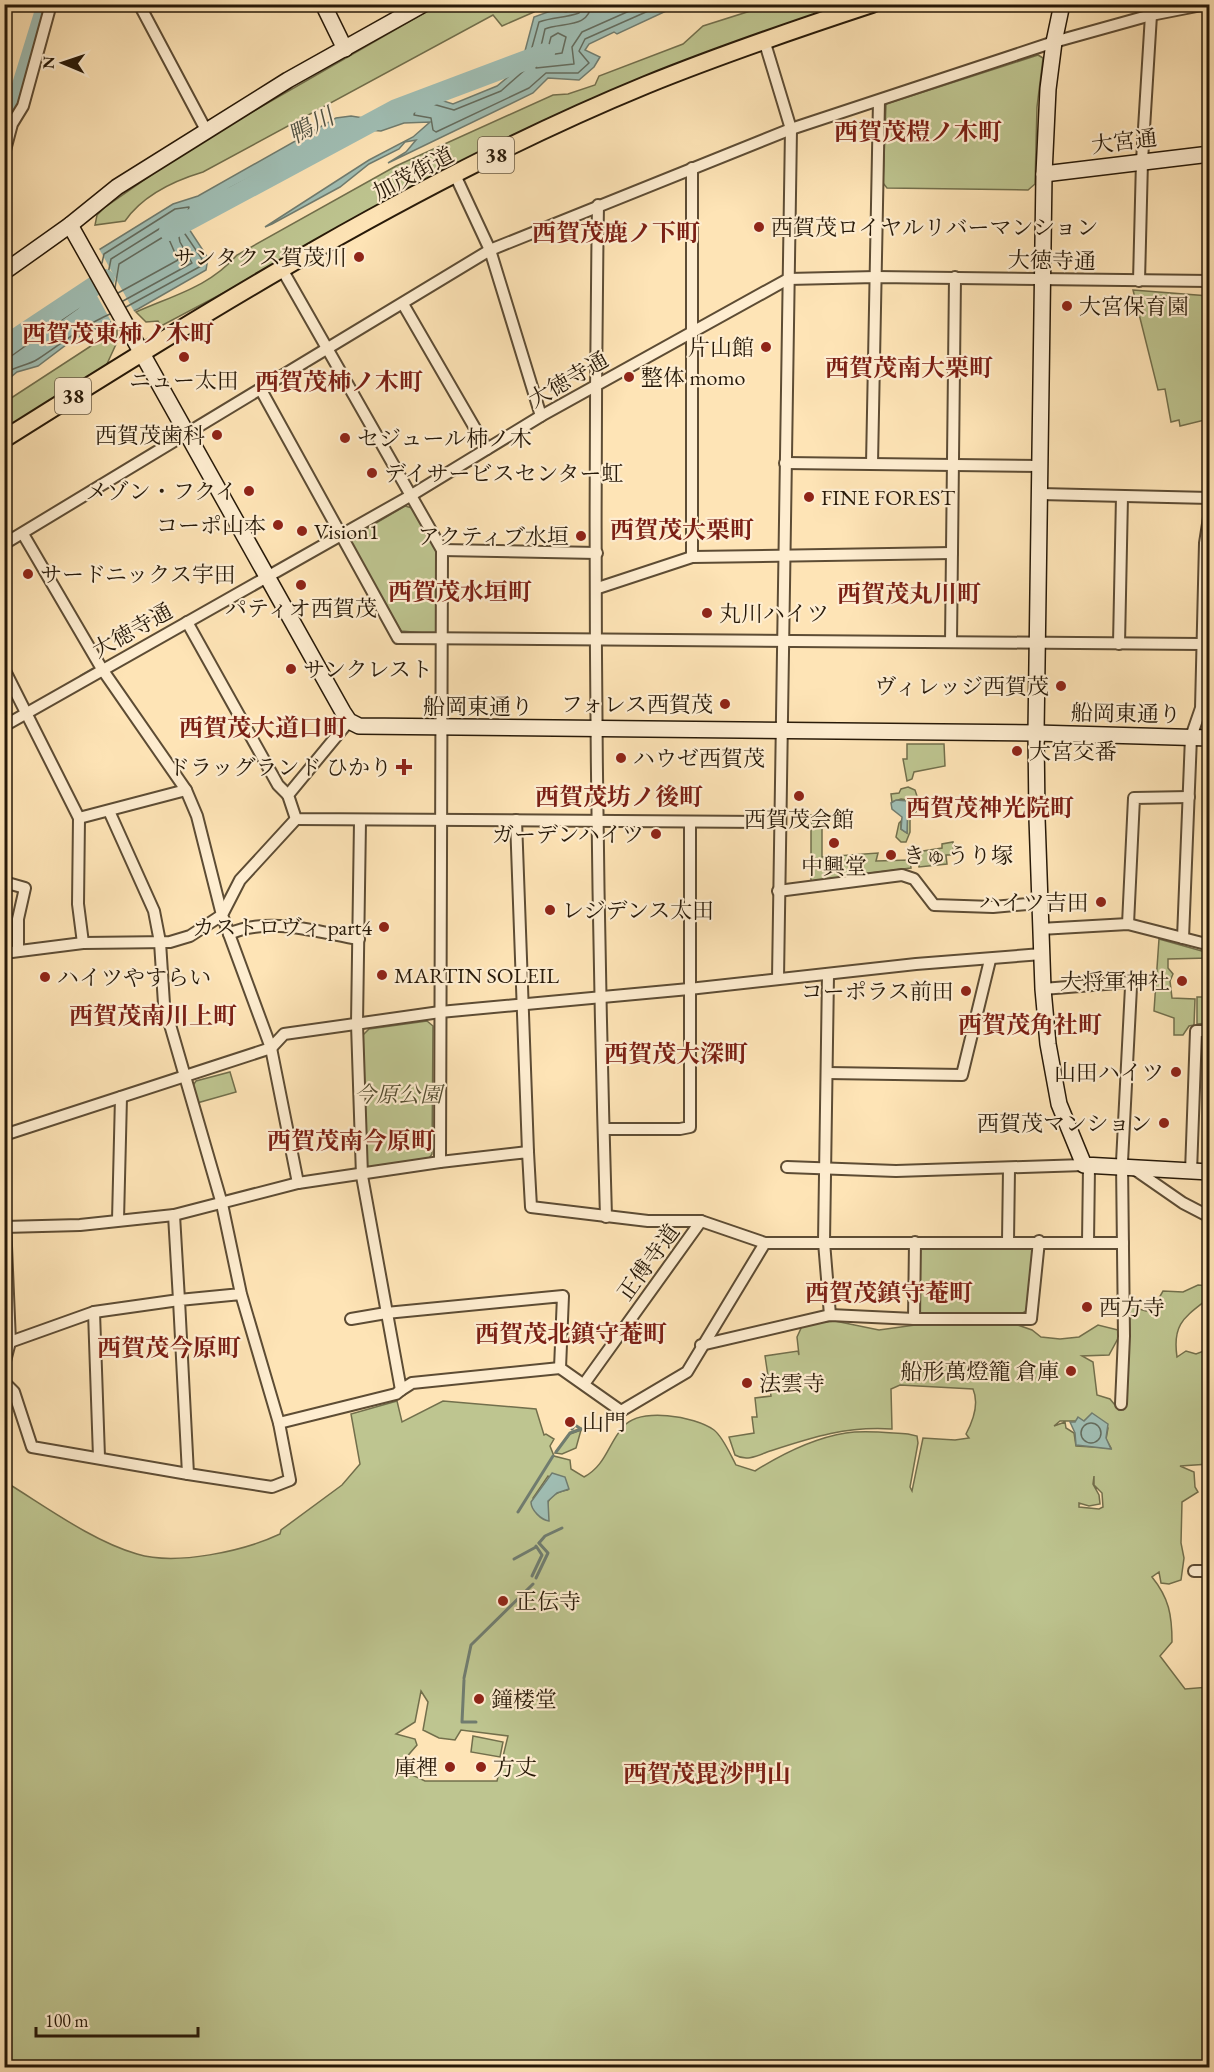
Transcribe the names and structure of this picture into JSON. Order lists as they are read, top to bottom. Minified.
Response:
{"streets":{"main road":["38","加茂街道"],"street":["大宮通","大徳寺通","船岡東通り","正傅寺道"]},"districts":["西賀茂榿ノ木町","西賀茂鹿ノ下町","西賀茂東柿ノ木町","西賀茂南大栗町","西賀茂柿ノ木町","西賀茂大栗町","西賀茂水垣町","西賀茂丸川町","西賀茂大道口町","西賀茂坊ノ後町","西賀茂神光院町","西賀茂南川上町","西賀茂角社町","西賀茂大深町","西賀茂南今原町","西賀茂鎮守菴町","西賀茂北鎮守菴町","西賀茂今原町","西賀茂毘沙門山"],"water":["鴨川"],"parks":["今原公園"],"places":{"other":["西賀茂ロイヤルリバーマンション","サンタクス賀茂川","大宮保育園","片山館","ニュー太田","整体 momo","西賀茂歯科","セジュール柿ノ木","デイサービスセンター虹","メゾン・フクイ","FINE FOREST","コーポ山本","Vision1","アクティブ水垣","サードニックス宇田","パティオ西賀茂","丸川ハイツ","サンクレスト","ヴィレッジ西賀茂","フォレス西賀茂","大宮交番","ハウゼ西賀茂","西賀茂会館","ガーデンハイツ","中興堂","きゅうり塚","ハイツ吉田","レジデンス太田","カストロヴィ part4","MARTIN SOLEIL","ハイツやすらい","大将軍神社","コーポラス前田","山田ハイツ","西賀茂マンション","西方寺","船形萬燈籠 倉庫","法雲寺","山門","正伝寺","鐘楼堂","庫裡","方丈"],"health":["ドラッグランド ひかり"]},"scale_bar":"100 m","north":"left"}
